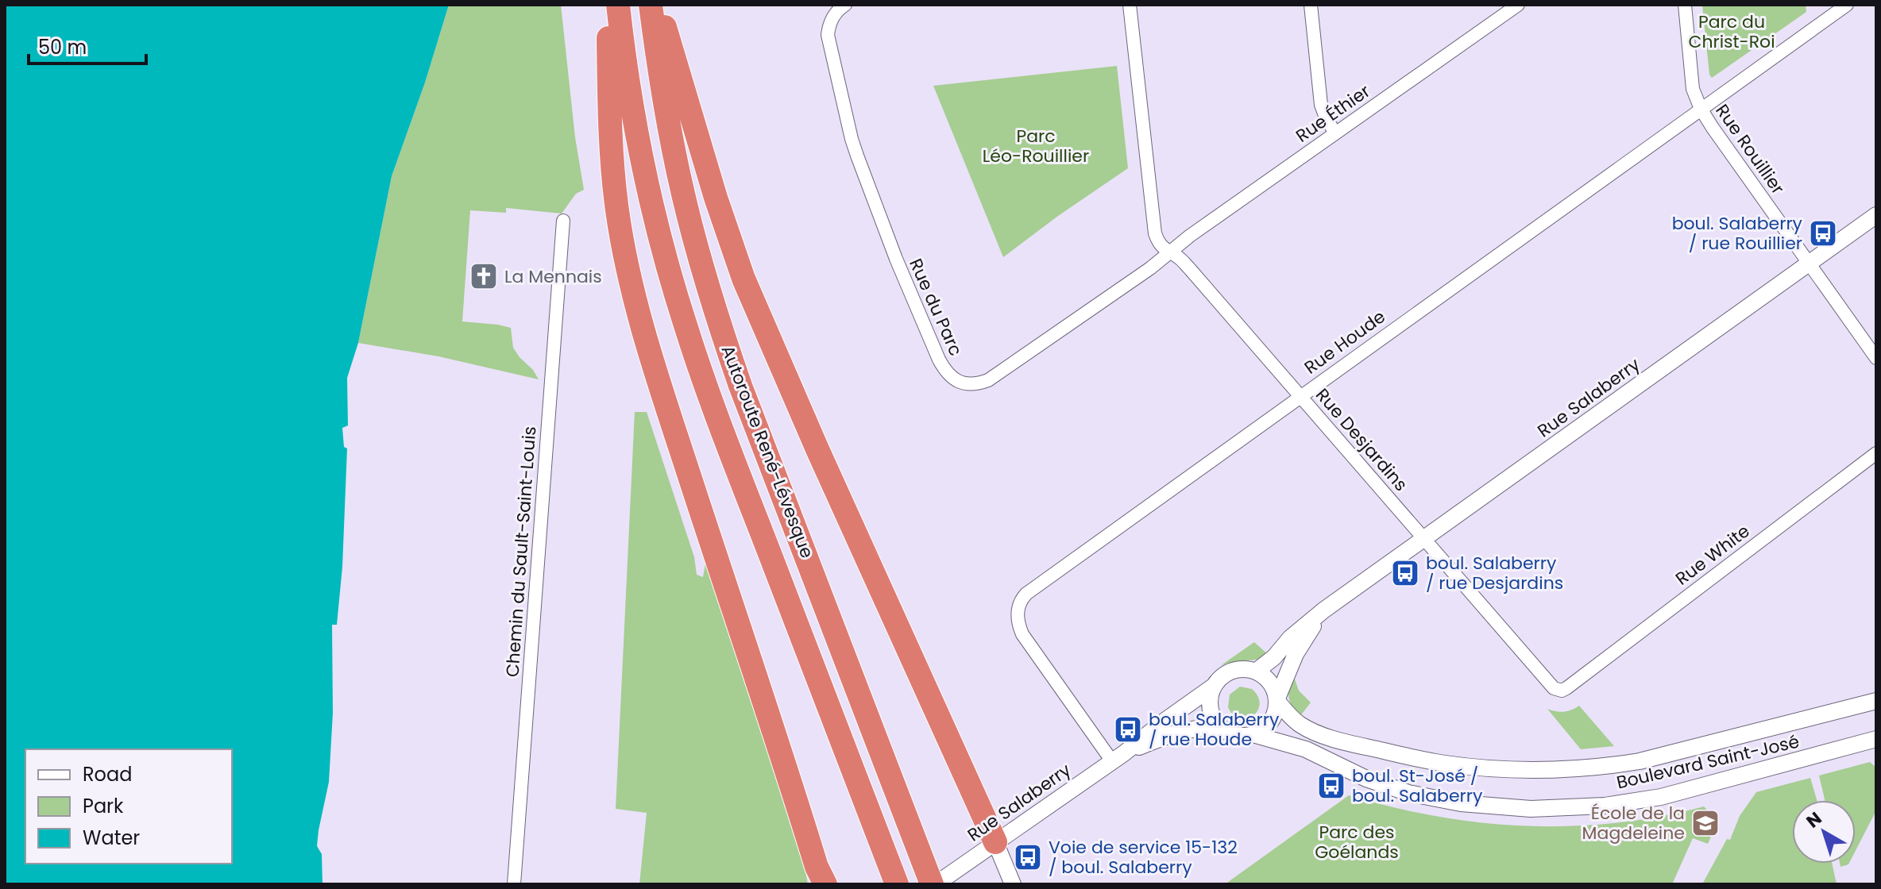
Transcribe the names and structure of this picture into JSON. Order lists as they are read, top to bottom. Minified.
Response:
{"streets":{"highway":["Autoroute René-Lévesque"],"street":["Rue Éthier","Rue Rouillier","Rue du Parc","Rue Houde","Rue Salaberry","Rue Desjardins","Chemin du Sault-Saint-Louis","Rue White","Boulevard Saint-José"]},"crossings":[["Rue Éthier","Rue du Parc"],["Rue Éthier","Rue Desjardins"],["Rue Rouillier","Rue Houde"],["Rue Rouillier","Rue Salaberry"],["Rue du Parc","Rue Desjardins"],["Rue Houde","Rue Salaberry"],["Rue Houde","Rue Desjardins"],["Rue Salaberry","Rue Desjardins"],["Rue Salaberry","Autoroute René-Lévesque"],["Rue Salaberry","Boulevard Saint-José"],["Rue Desjardins","Rue White"]],"parks":["Parc du Christ-Roi","Parc Léo-Rouillier","Parc des Goélands"],"places":{"bus stop":["boul. Salaberry / rue Rouillier","boul. Salaberry / rue Desjardins","boul. Salaberry / rue Houde","boul. St-José / boul. Salaberry","Voie de service 15-132 / boul. Salaberry"],"church":["La Mennais"],"school or university":["École de la Magdeleine"]},"legend":["Road","Park","Water"],"scale_bar":"50 m","north":"top left"}
